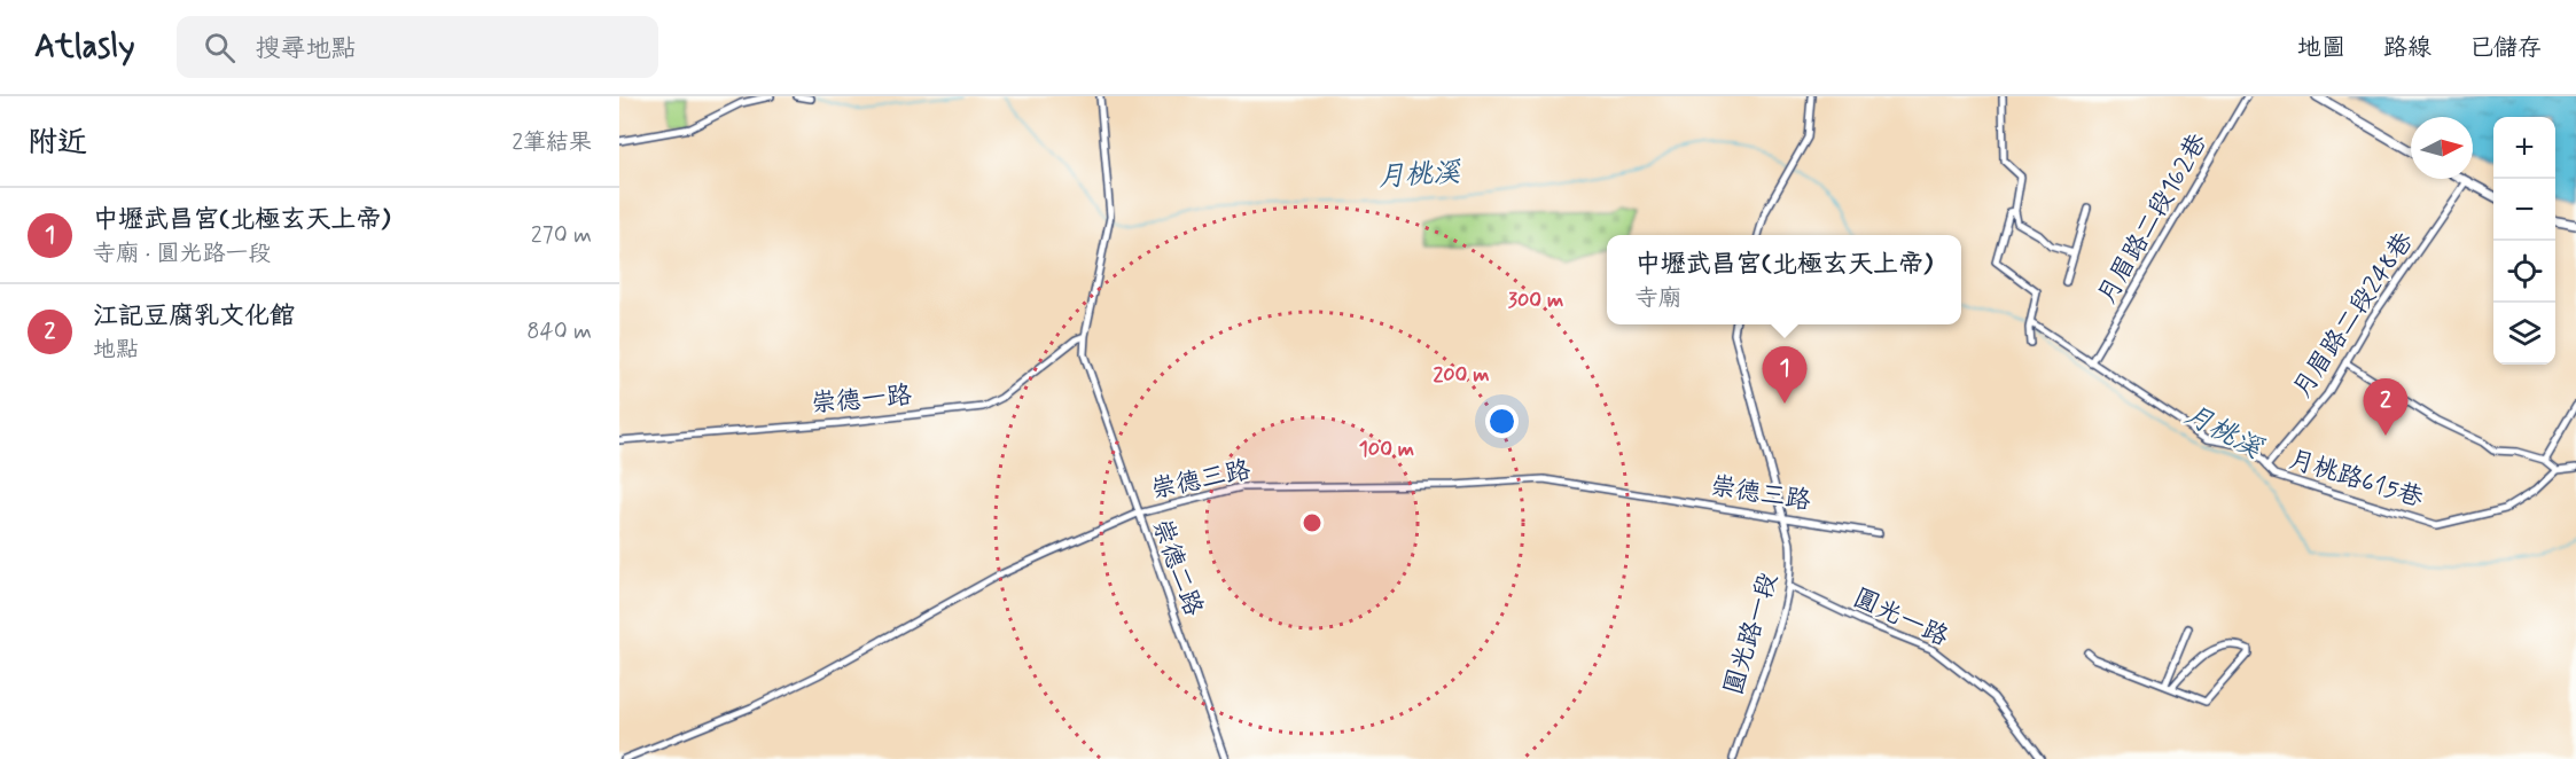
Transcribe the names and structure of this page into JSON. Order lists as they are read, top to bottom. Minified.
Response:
{"streets":{"street":["月眉路二段162巷","月眉路二段248巷","崇德一路","月桃路615巷","崇德三路","崇德二路","圓光一路","圓光路一段"]},"crossings":[["月眉路二段162巷","月桃路615巷"],["月眉路二段248巷","月桃路615巷"],["崇德一路","崇德二路"],["崇德三路","崇德二路"],["崇德三路","圓光路一段"],["圓光一路","圓光路一段"]],"water":["月桃溪"],"north":"right","page":{"header":"Atlasly","search":"搜尋地點","nav":["地圖","路線","已儲存"],"heading":["附近","2筆結果"],"map_buttons":["+","−"],"list":[{"mark":"1","name":"中壢武昌宮(北極玄天上帝)","note":"寺廟 · 圓光路一段","value":"270 m"},{"mark":"2","name":"江記豆腐乳文化館","note":"地點","value":"840 m"}],"popup":["中壢武昌宮(北極玄天上帝)","寺廟"],"pins":["1","2"]},"rings":["300 m","200 m","100 m"]}
